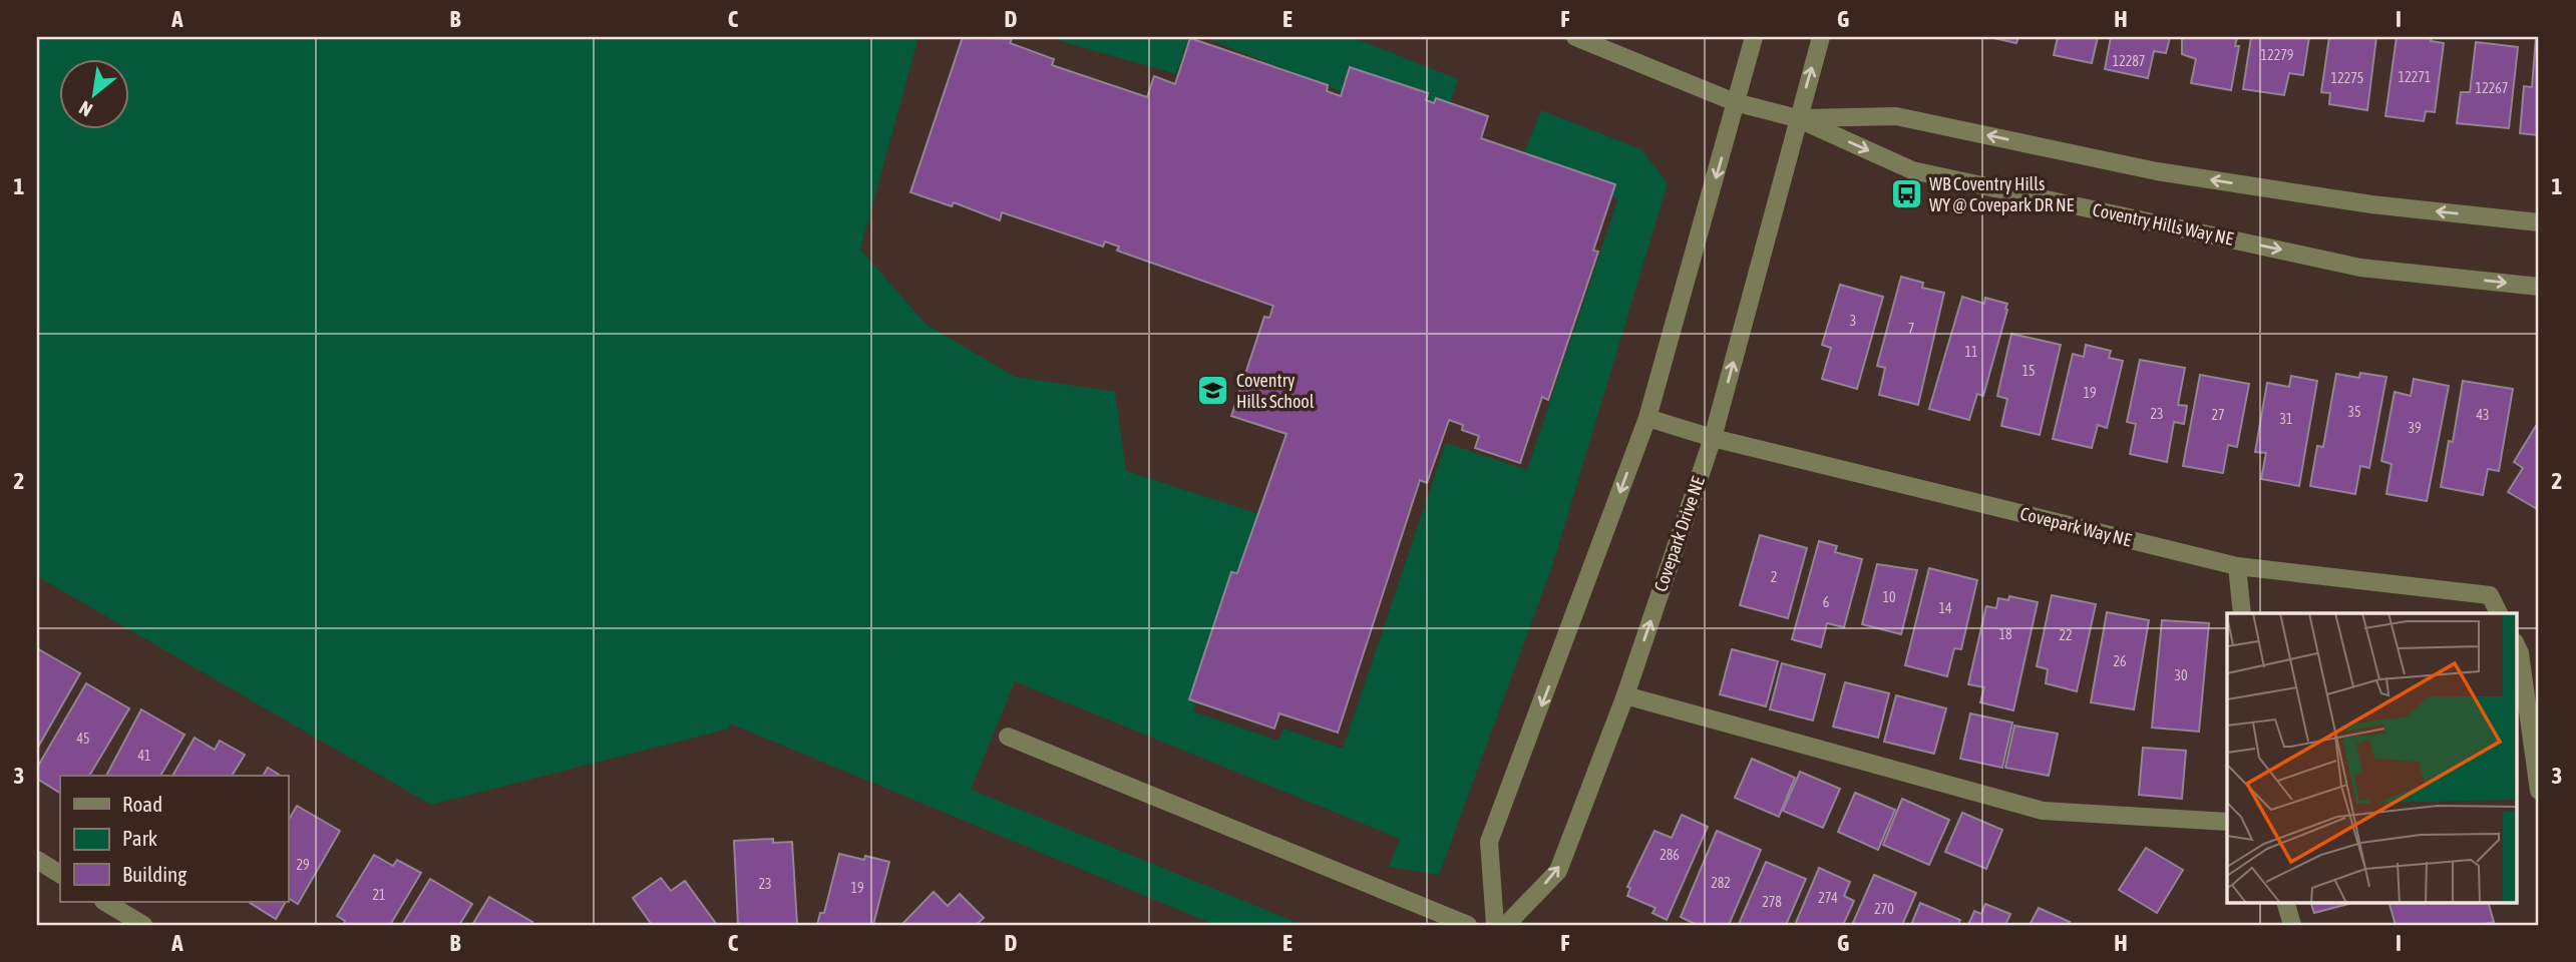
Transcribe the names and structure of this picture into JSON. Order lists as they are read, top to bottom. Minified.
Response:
{"streets":{"street":["Coventry Hills Way NE","Covepark Way NE","Covepark Drive NE"]},"crossings":[["Coventry Hills Way NE","Covepark Drive NE"],["Covepark Way NE","Covepark Drive NE"]],"places":{"bus stop":["WB Coventry Hills WY @ Covepark DR NE"],"school or university":["Coventry Hills School"]},"house_numbers":["12279","12287","12271","12275","12267","3","7","11","15","19","35","23","27","43","31","39","2","10","6","14","18","22","26","30","45","41","286","29","282","23","19","21","274","278","270"],"legend":["Road","Park","Building"],"north":"bottom left","grid":{"columns":["A","B","C","D","E","F","G","H","I"],"rows":["1","2","3"]}}
